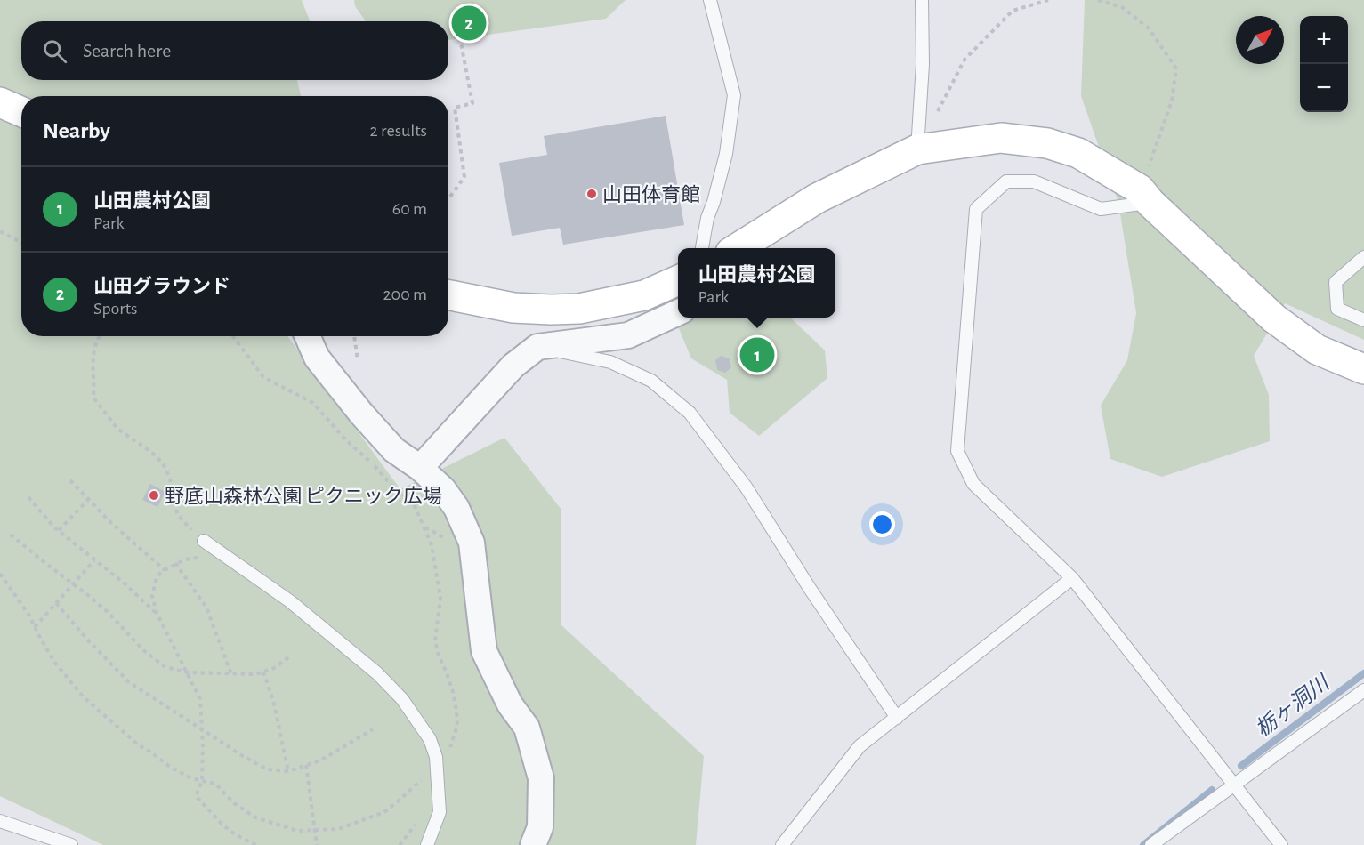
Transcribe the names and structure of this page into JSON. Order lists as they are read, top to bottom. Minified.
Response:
{"water":["栃ヶ洞川"],"places":["山田体育館","野底山森林公園 ピクニック広場"],"north":"top right","page":{"pins":["2","1"],"map_buttons":["+","−"],"search":"Search here","heading":["Nearby","2 results"],"list":[{"mark":"1","name":"山田農村公園","note":"Park","value":"60 m"},{"mark":"2","name":"山田グラウンド","note":"Sports","value":"200 m"}],"popup":["山田農村公園","Park"]}}
